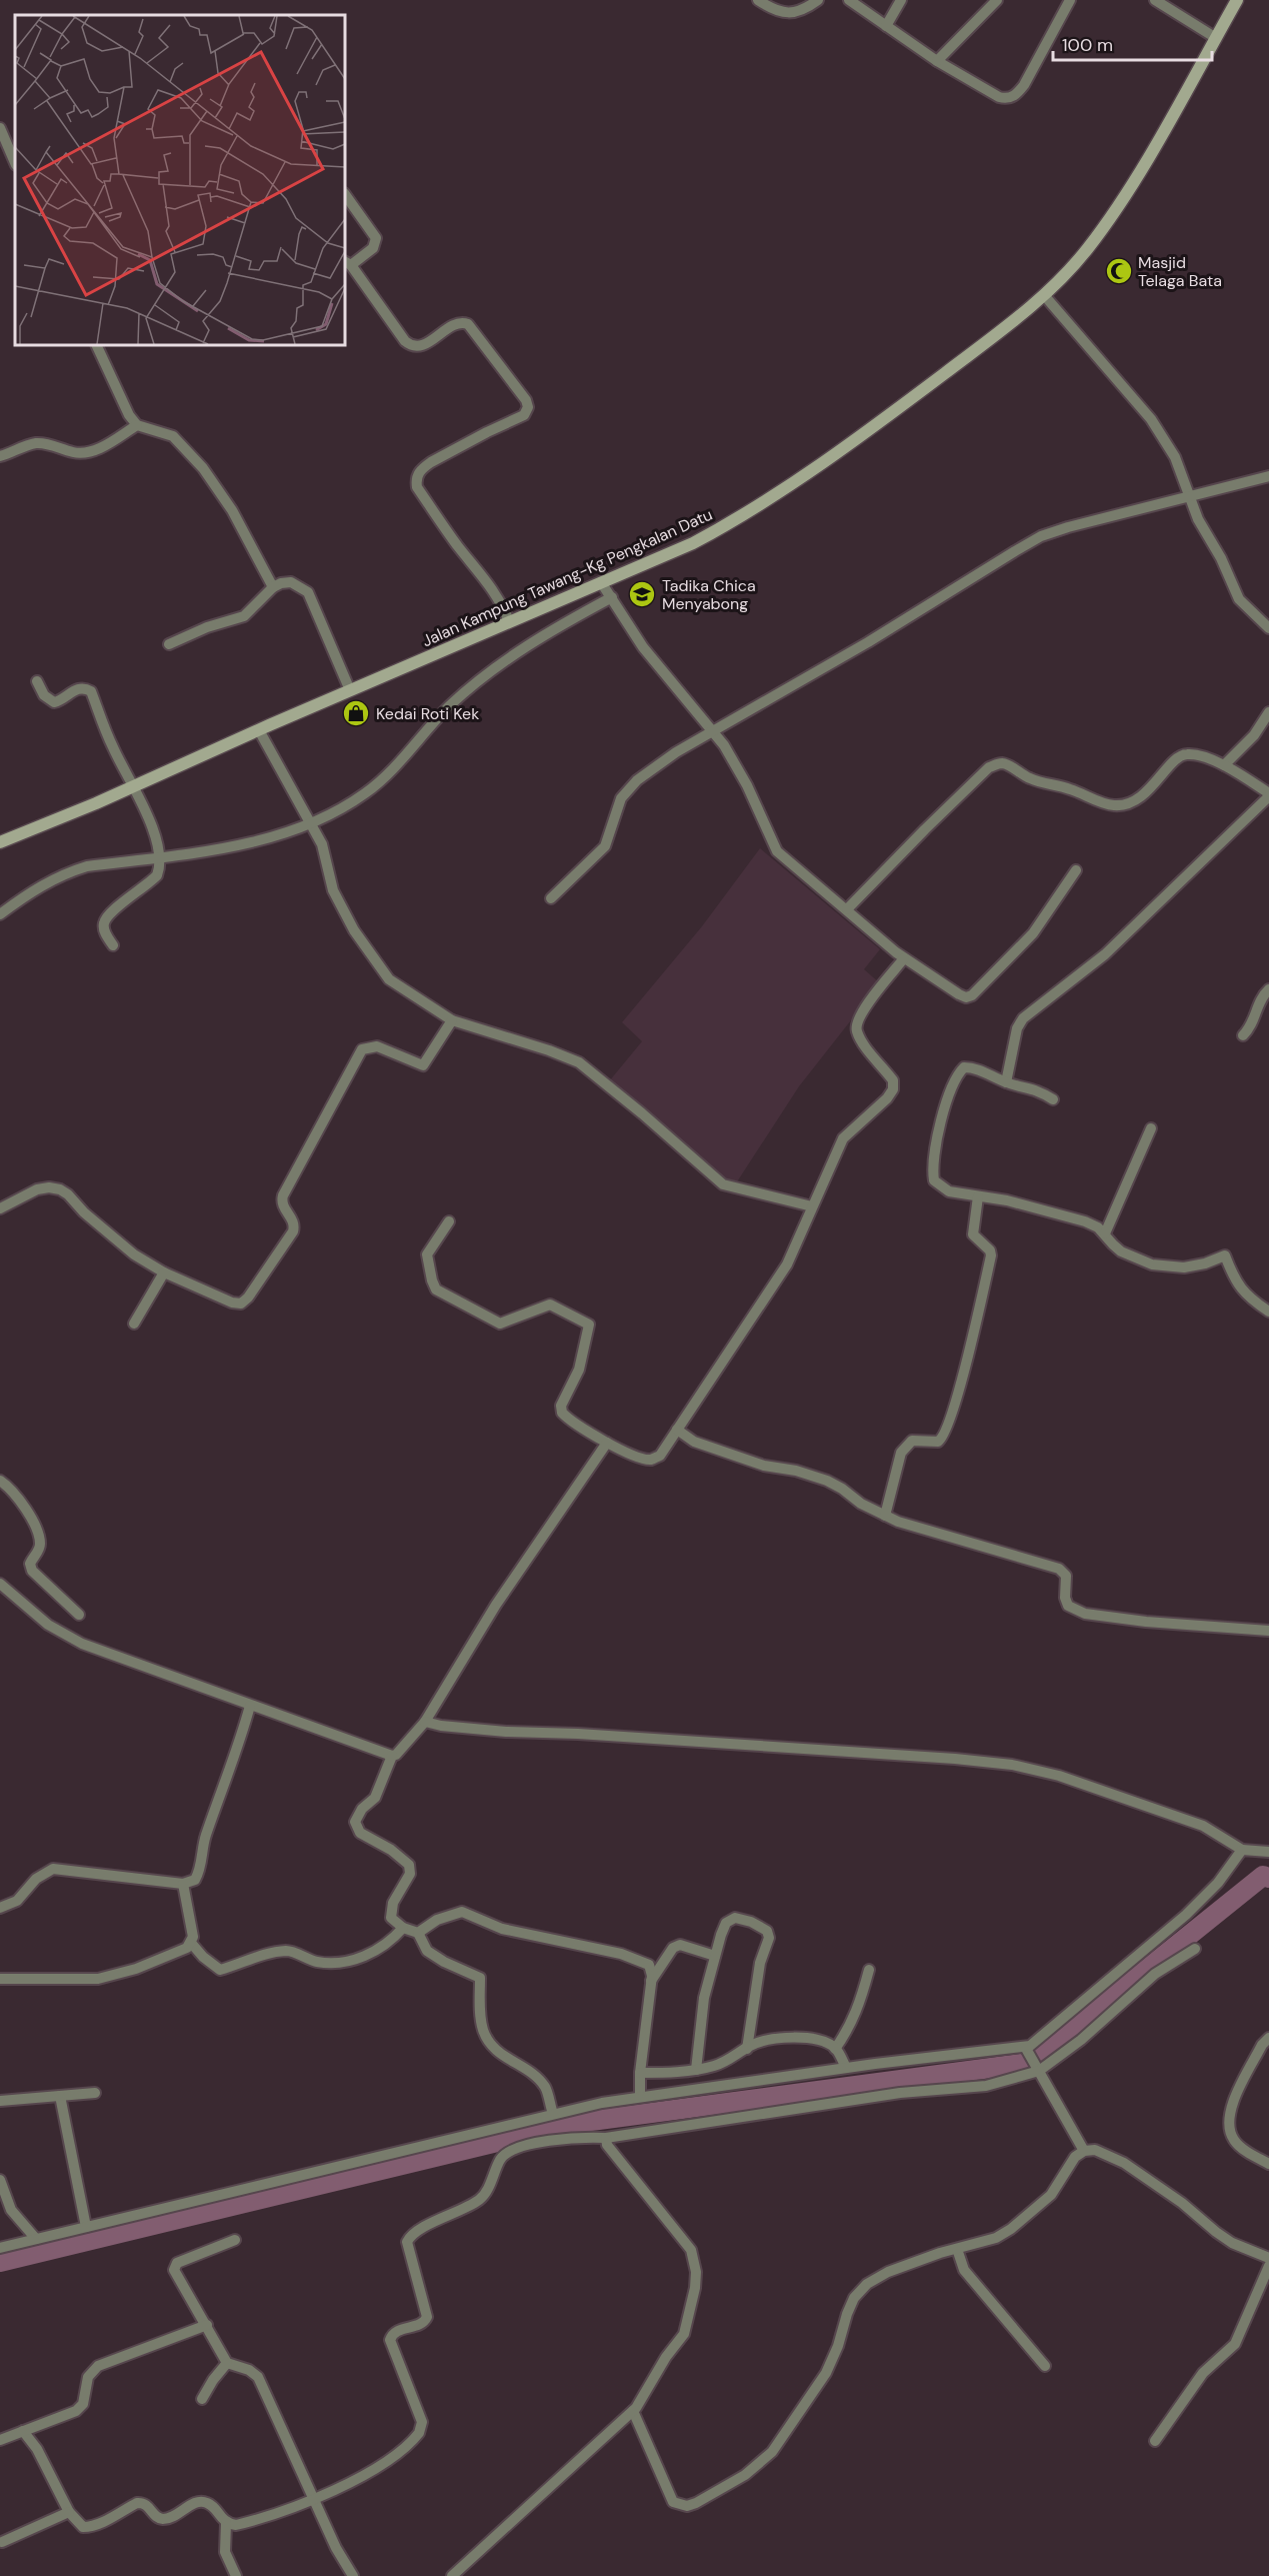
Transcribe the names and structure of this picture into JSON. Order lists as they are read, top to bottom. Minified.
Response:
{"streets":{"street":["Jalan Kampung Tawang-Kg Pengkalan Datu"]},"places":{"mosque":["Masjid Telaga Bata"],"school or university":["Tadika Chica Menyabong"],"shop":["Kedai Roti Kek"]},"scale_bar":"100 m"}
